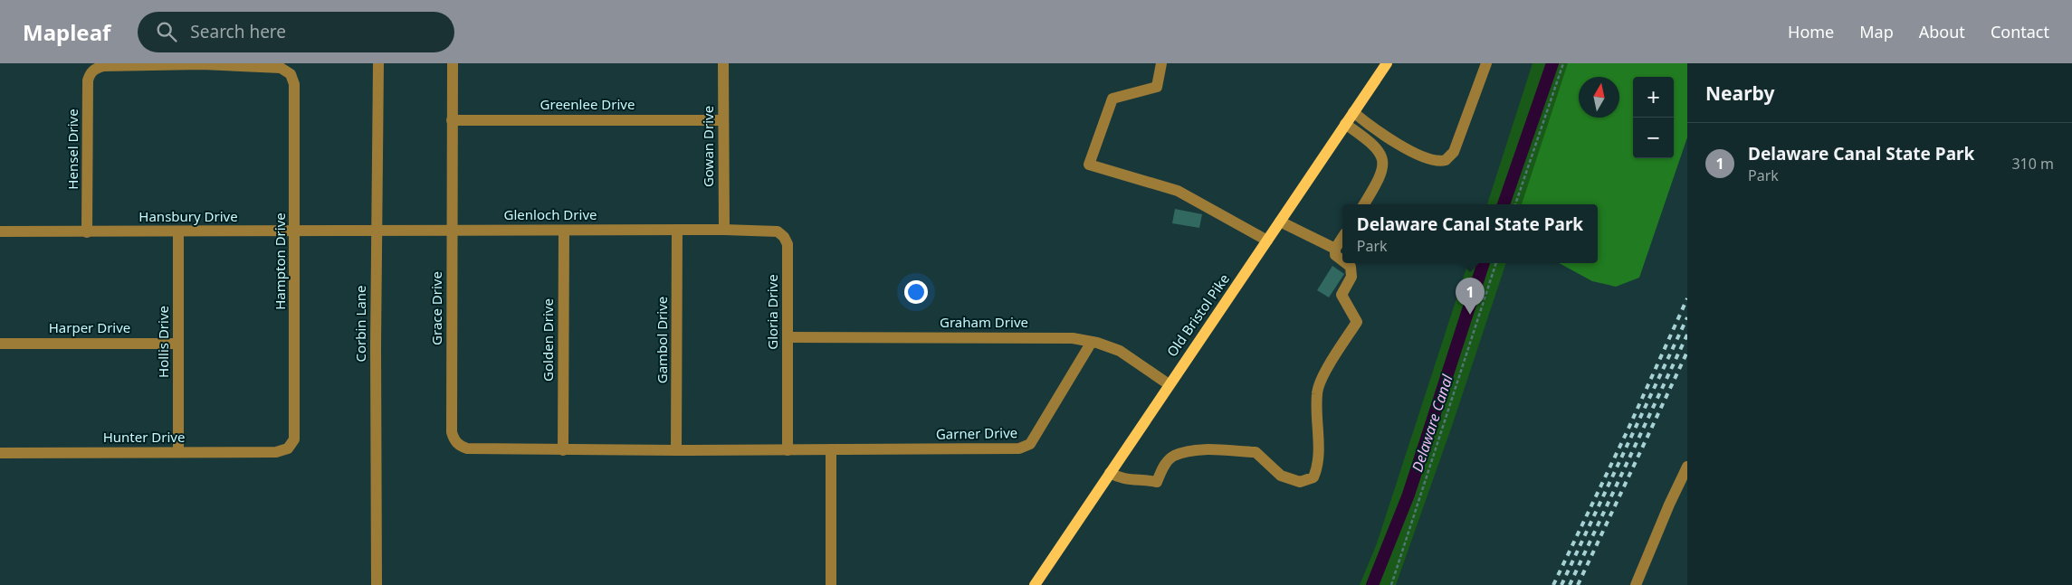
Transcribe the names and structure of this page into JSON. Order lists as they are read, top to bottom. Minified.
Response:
{"streets":{"main road":["Old Bristol Pike"],"street":["Greenlee Drive","Gowan Drive","Hensel Drive","Glenloch Drive","Hansbury Drive","Hampton Drive","Grace Drive","Gloria Drive","Graham Drive","Corbin Lane","Harper Drive","Golden Drive","Gambol Drive","Hollis Drive","Garner Drive","Hunter Drive"]},"crossings":[["Greenlee Drive","Gowan Drive"],["Greenlee Drive","Grace Drive"],["Gowan Drive","Glenloch Drive"],["Gowan Drive","Gloria Drive"],["Hensel Drive","Hansbury Drive"],["Hensel Drive","Hampton Drive"],["Glenloch Drive","Hansbury Drive"],["Glenloch Drive","Grace Drive"],["Glenloch Drive","Gloria Drive"],["Glenloch Drive","Corbin Lane"],["Glenloch Drive","Golden Drive"],["Glenloch Drive","Gambol Drive"],["Hansbury Drive","Hampton Drive"],["Hansbury Drive","Corbin Lane"],["Hansbury Drive","Hollis Drive"],["Hampton Drive","Hunter Drive"],["Grace Drive","Golden Drive"],["Grace Drive","Garner Drive"],["Gloria Drive","Graham Drive"],["Gloria Drive","Garner Drive"],["Old Bristol Pike","Graham Drive"],["Graham Drive","Garner Drive"],["Harper Drive","Hollis Drive"],["Golden Drive","Garner Drive"],["Gambol Drive","Garner Drive"],["Hollis Drive","Hunter Drive"]],"water":["Delaware Canal"],"north":"top","page":{"header":"Mapleaf","search":"Search here","nav":["Home","Map","About","Contact"],"heading":"Nearby","map_buttons":["+","−"],"list":[{"mark":"1","name":"Delaware Canal State Park","note":"Park","value":"310 m"}],"popup":["Delaware Canal State Park","Park"],"pins":"1"}}
